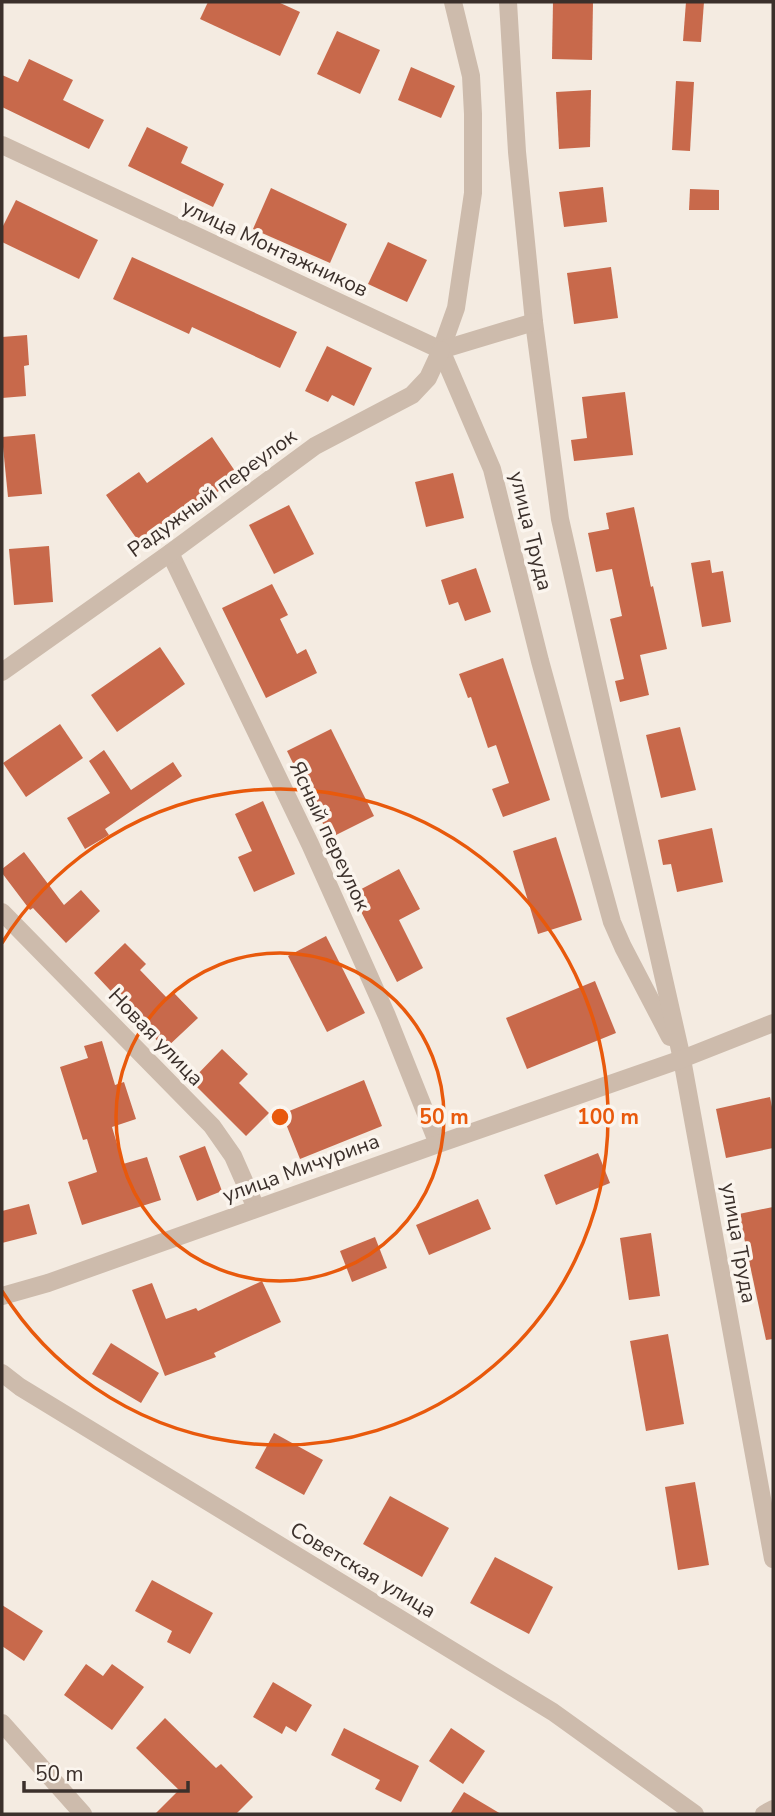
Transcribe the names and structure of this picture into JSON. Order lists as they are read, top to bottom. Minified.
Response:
{"streets":{"street":["улица Монтажников","Радужный переулок","улица Труда","Ясный переулок","Новая улица","улица Мичурина","Советская улица"]},"crossings":[["улица Монтажников","Радужный переулок"],["улица Монтажников","улица Труда"],["Радужный переулок","улица Труда"],["Радужный переулок","Ясный переулок"],["улица Труда","улица Мичурина"],["Ясный переулок","улица Мичурина"],["Новая улица","улица Мичурина"]],"scale_bar":"50 m","rings":["50 m","100 m"]}
